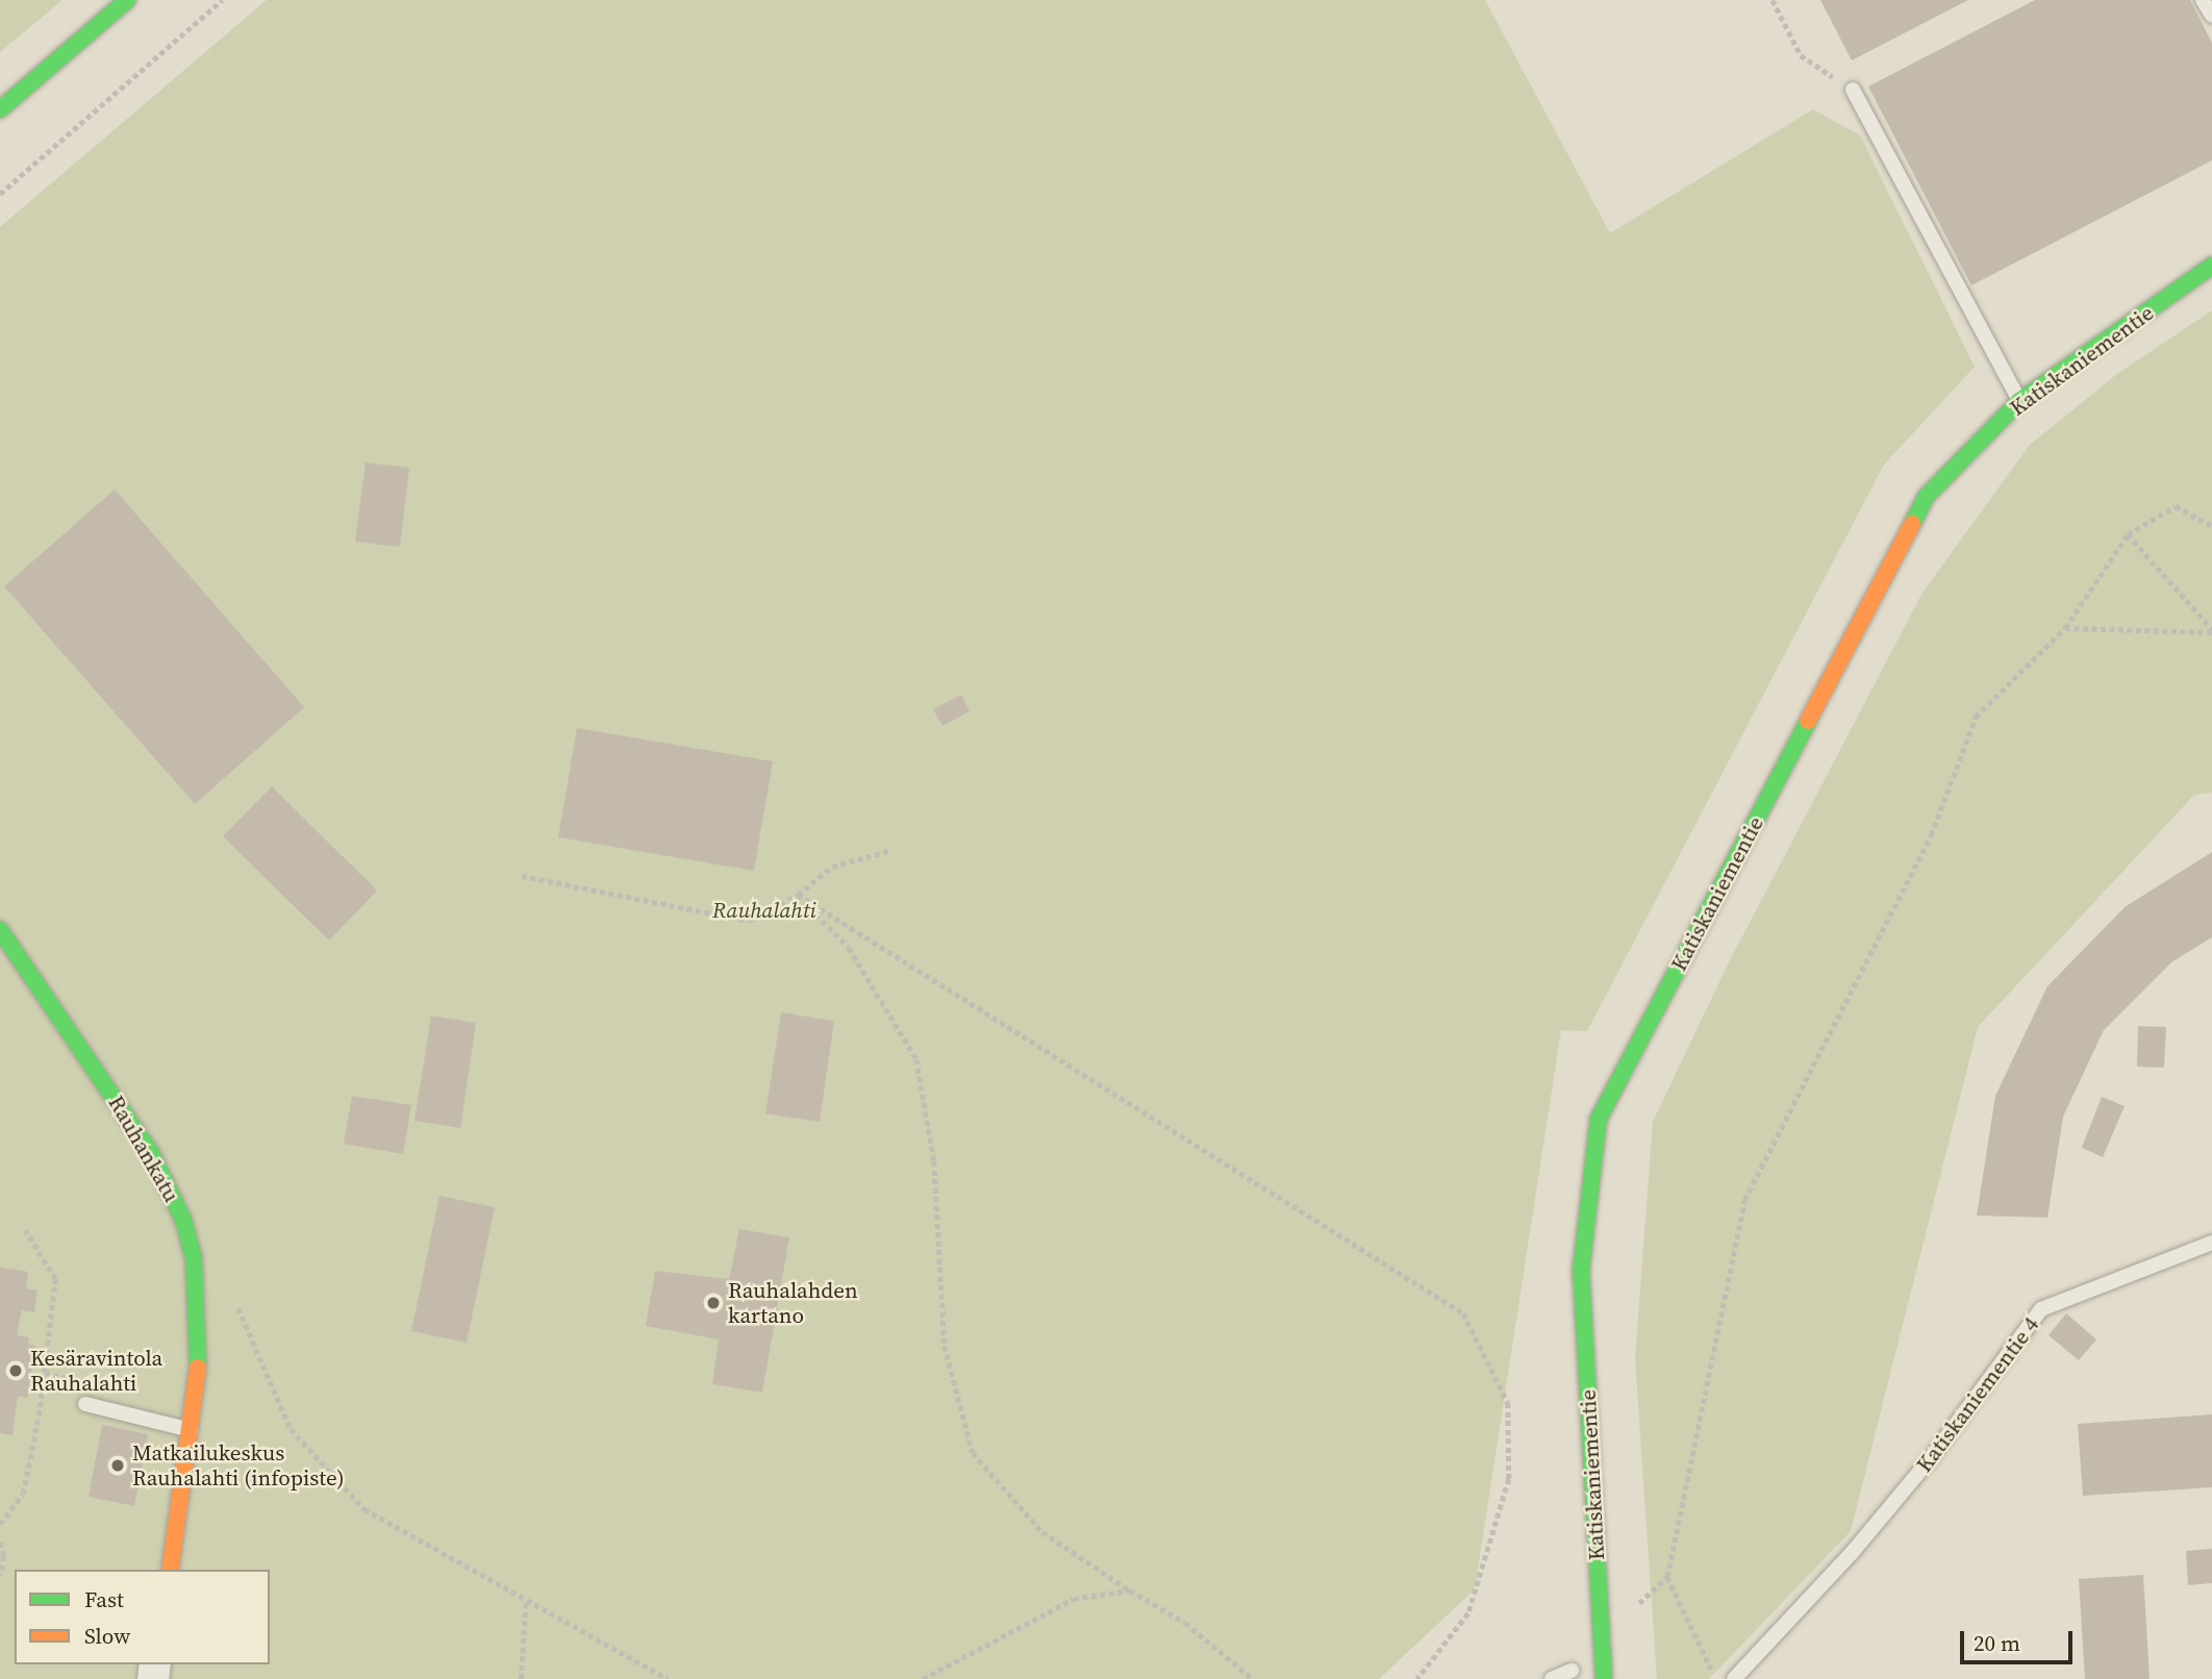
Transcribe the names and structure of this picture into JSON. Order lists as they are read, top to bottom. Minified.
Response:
{"streets":{"street":["Katiskaniementie","Rauhankatu"],"lane":["Katiskaniementie 4"]},"parks":["Rauhalahti"],"places":["Rauhalahden kartano","Kesäravintola Rauhalahti","Matkailukeskus Rauhalahti (infopiste)"],"legend":["Fast","Slow"],"scale_bar":"20 m"}
